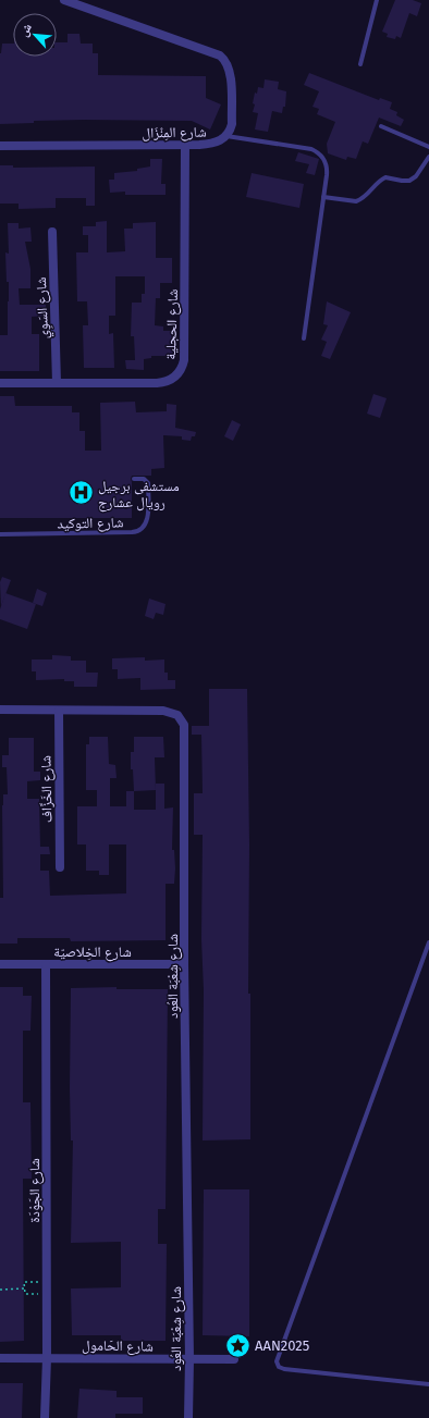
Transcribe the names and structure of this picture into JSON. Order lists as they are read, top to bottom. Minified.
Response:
{"streets":{"street":["شارع المِنْزَال","شارع السَوِي","شارع الحجلية","شارع الخَزَّاف","شارع الخِلاصيّة","شارع شِعْبَة العُود","شارع الجَوْدَة","شارع الحَامول"],"lane":["شارع التوكيد"]},"crossings":[["شارع المِنْزَال","شارع الحجلية"],["شارع السَوِي","شارع الحجلية"],["شارع الخَزَّاف","شارع شِعْبَة العُود"],["شارع الخِلاصيّة","شارع شِعْبَة العُود"],["شارع الخِلاصيّة","شارع الجَوْدَة"],["شارع شِعْبَة العُود","شارع الحَامول"],["شارع الجَوْدَة","شارع الحَامول"]],"places":{"hospital":["مستشفى برجيل رويال عشارج"],"place":["AAN2025"]},"north":"top left"}
